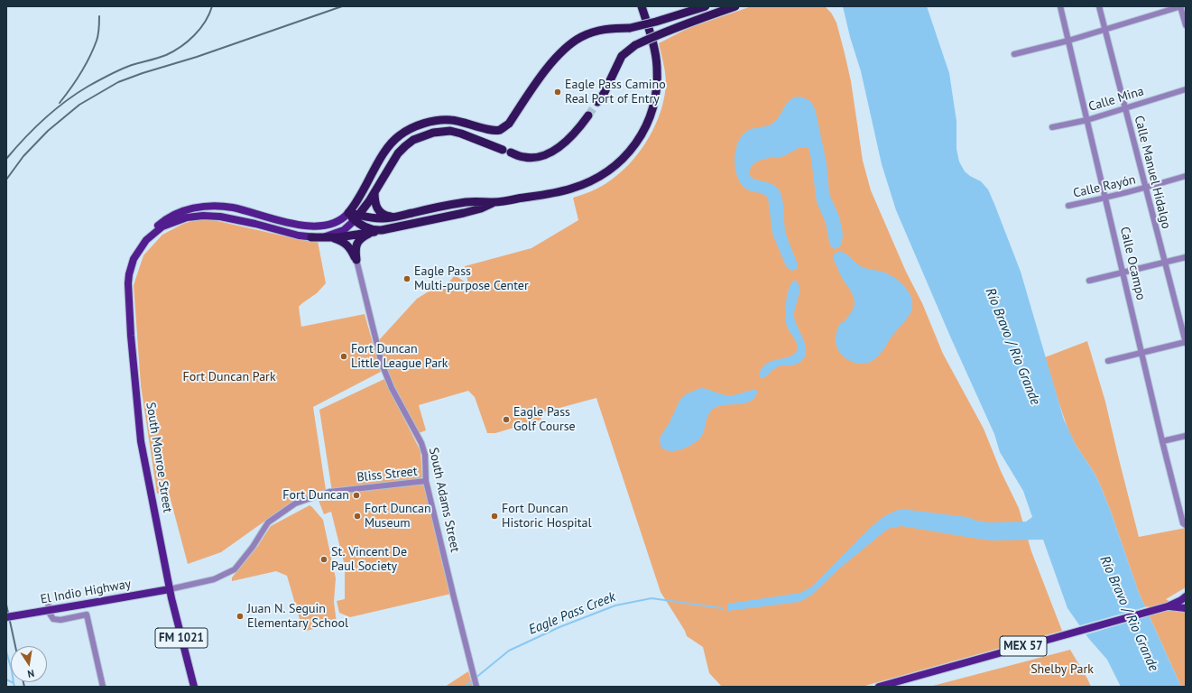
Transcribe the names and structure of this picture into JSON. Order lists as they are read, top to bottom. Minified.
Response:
{"streets":{"main road":["South Monroe Street","El Indio Highway","FM 1021","MEX 57"],"street":["Calle Mina","Calle Manuel Hidalgo","Calle Rayón","Calle Ocampo","Bliss Street","South Adams Street"]},"crossings":[["Calle Mina","Calle Manuel Hidalgo"],["Calle Mina","Calle Ocampo"],["Calle Manuel Hidalgo","Calle Rayón"],["Calle Rayón","Calle Ocampo"],["South Monroe Street","Bliss Street"],["South Monroe Street","El Indio Highway"],["Bliss Street","South Adams Street"],["Bliss Street","El Indio Highway"]],"water":["Río Bravo / Rio Grande","Eagle Pass Creek"],"parks":["Fort Duncan Park","Shelby Park"],"places":["Eagle Pass Camino Real Port of Entry","Eagle Pass Multi-purpose Center","Fort Duncan Little League Park","Eagle Pass Golf Course","Fort Duncan","Fort Duncan Museum","Fort Duncan Historic Hospital","St. Vincent De Paul Society","Juan N. Seguin Elementary School"],"north":"bottom"}
